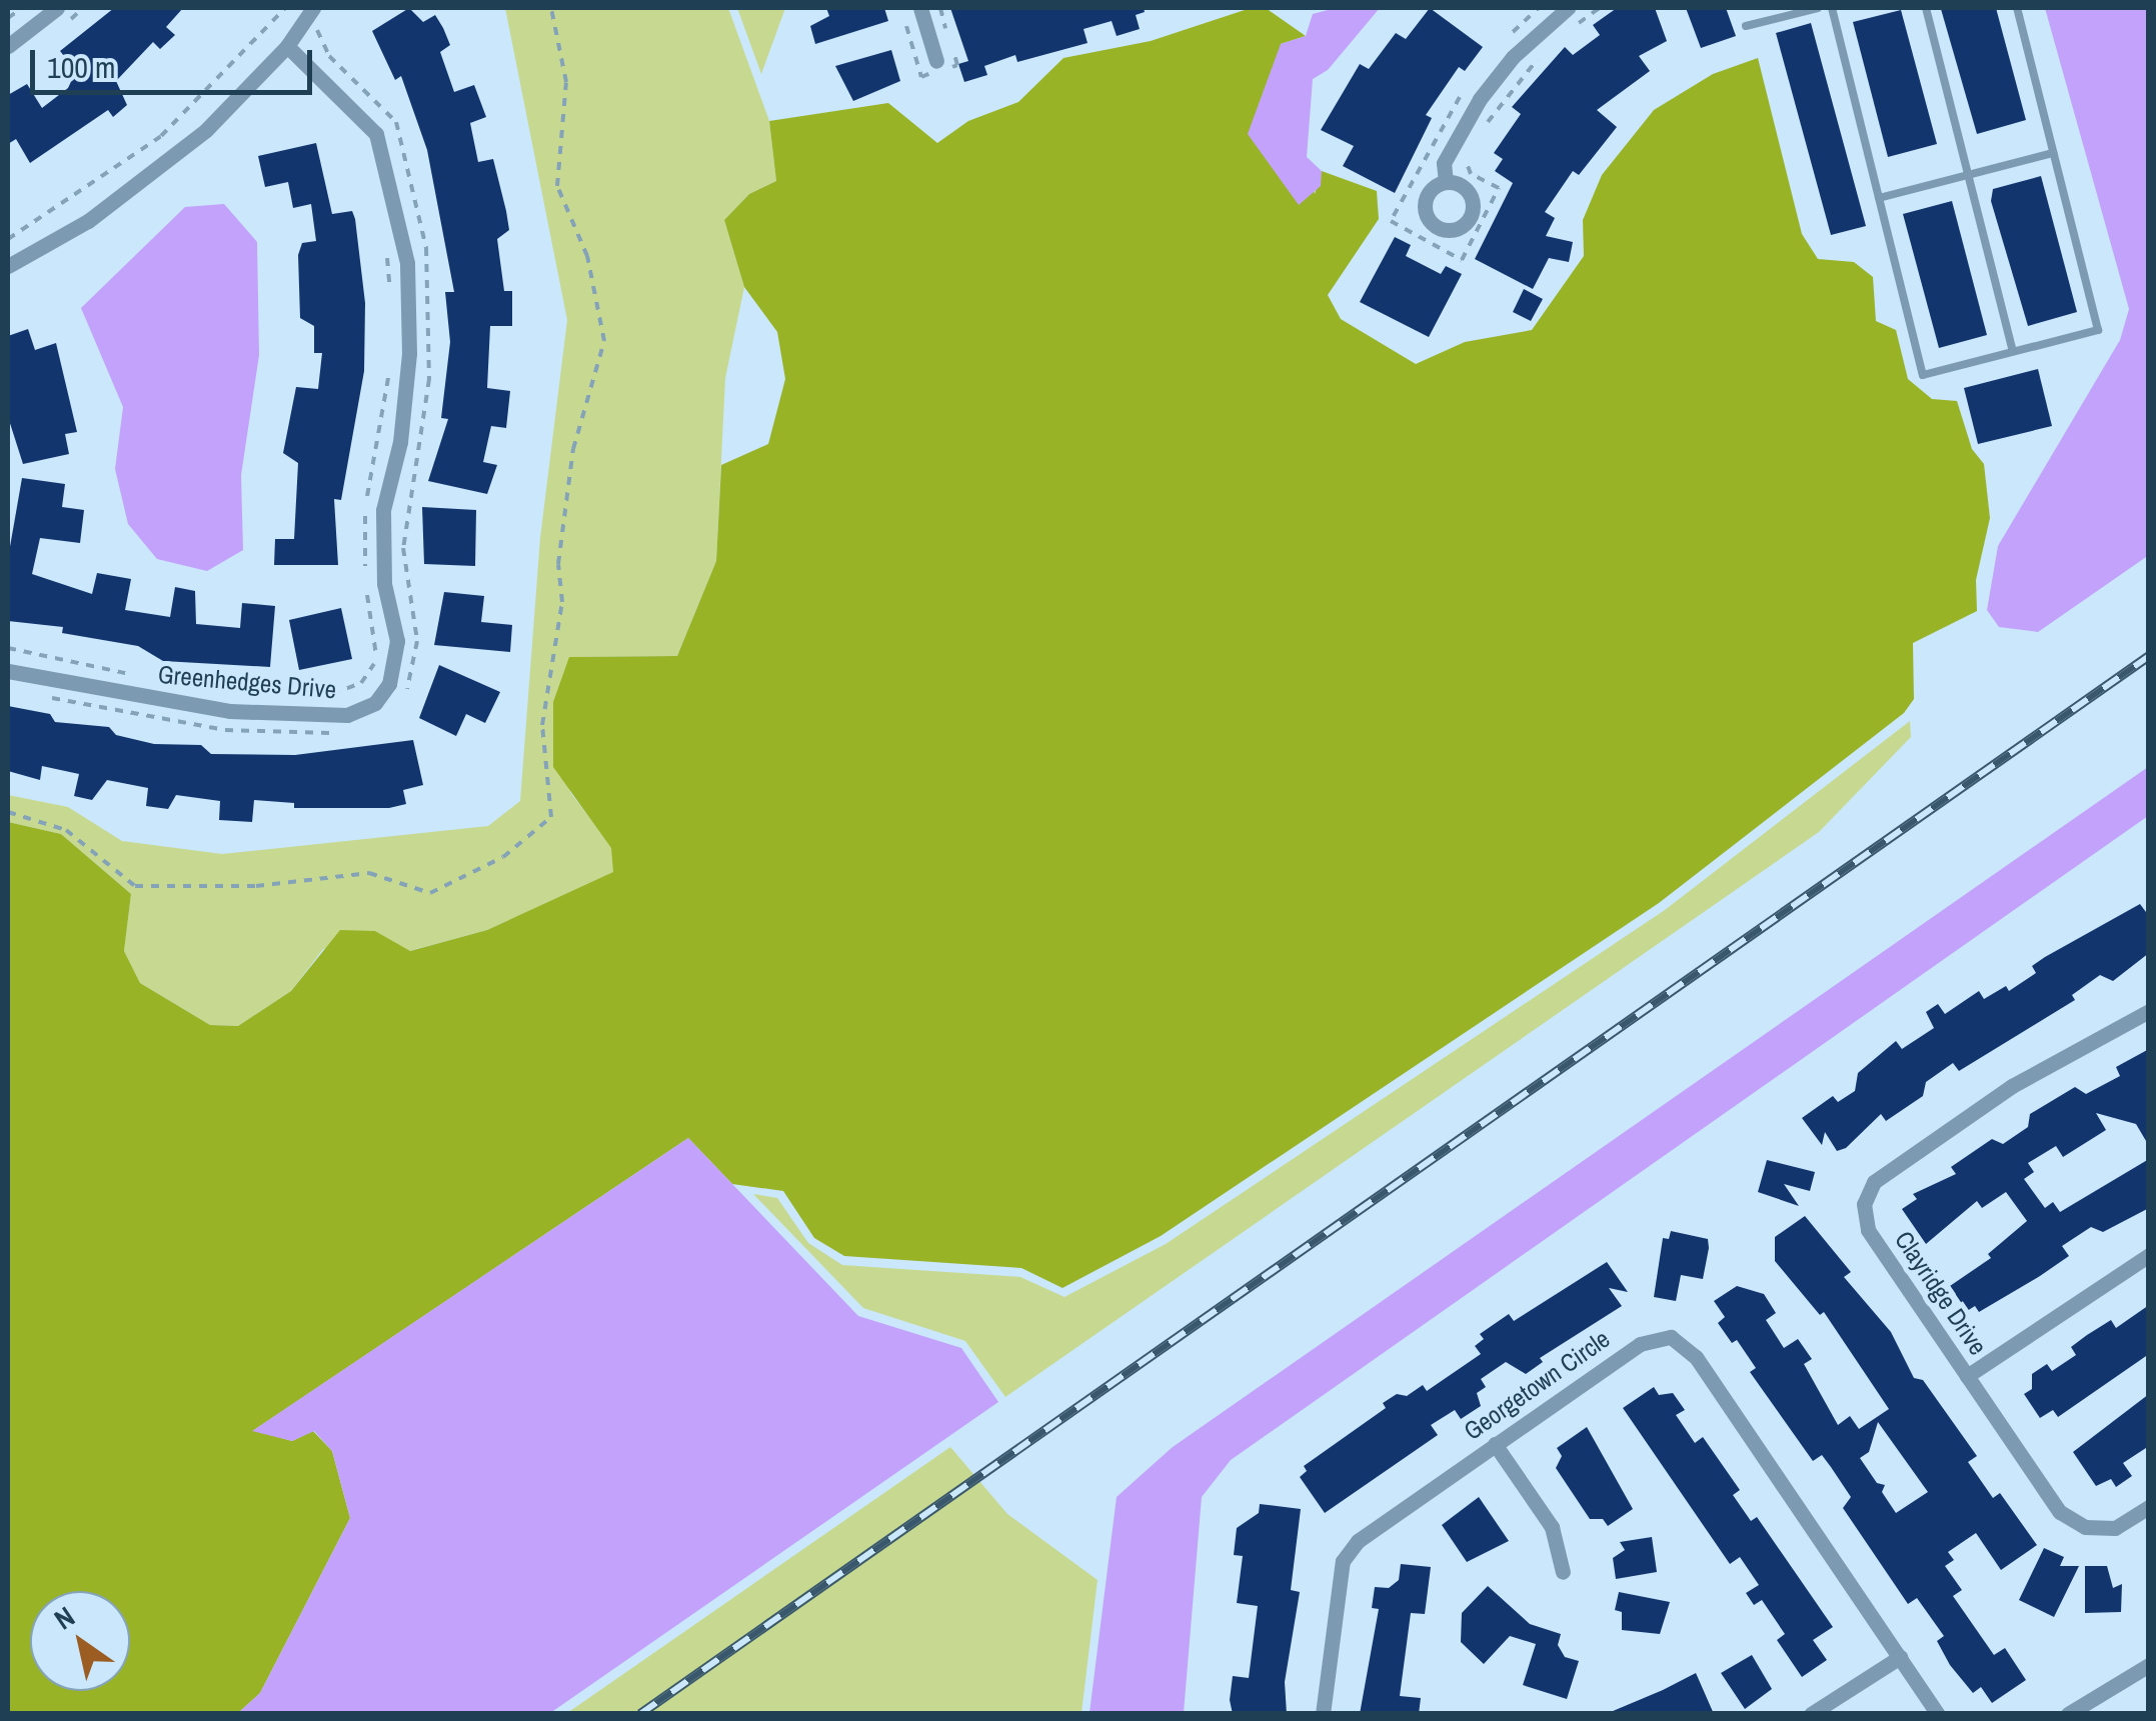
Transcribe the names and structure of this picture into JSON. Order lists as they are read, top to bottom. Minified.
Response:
{"streets":{"street":["Greenhedges Drive","Clayridge Drive","Georgetown Circle"]},"scale_bar":"100 m","north":"top left"}
